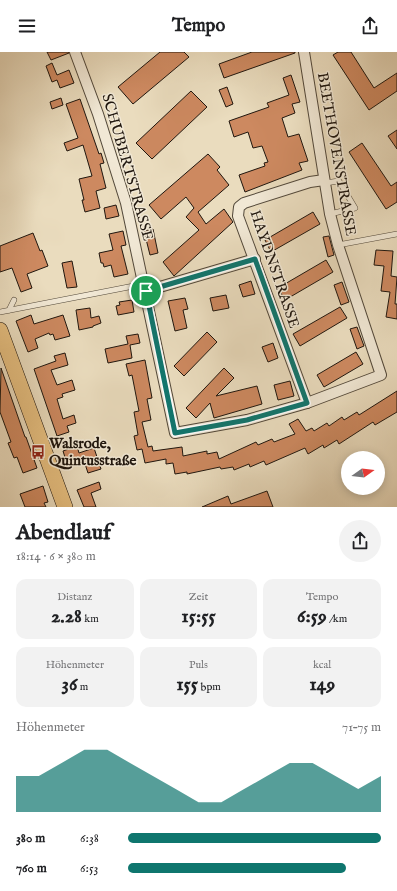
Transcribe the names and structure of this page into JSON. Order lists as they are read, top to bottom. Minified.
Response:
{"streets":{"street":["BEETHOVENSTRASSE","SCHUBERTSTRASSE","HAYDNSTRASSE"]},"crossings":[["BEETHOVENSTRASSE","SCHUBERTSTRASSE"],["BEETHOVENSTRASSE","HAYDNSTRASSE"],["SCHUBERTSTRASSE","HAYDNSTRASSE"]],"places":{"bus stop":["Walsrode, Quintusstraße"]},"north":"right","page":{"header":"Tempo","heading":["Abendlauf","18:14 · 6 × 380 m"],"stats":[["Distanz","2.28 km"],["Zeit","15:55"],["Tempo","6:59 /km"],["Höhenmeter","36 m"],["Puls","155 bpm"],["kcal","149"]],"chart":["Höhenmeter","71–75 m"],"list":[{"name":"380 m","note":"6:38"},{"name":"760 m","note":"6:53"}]}}
